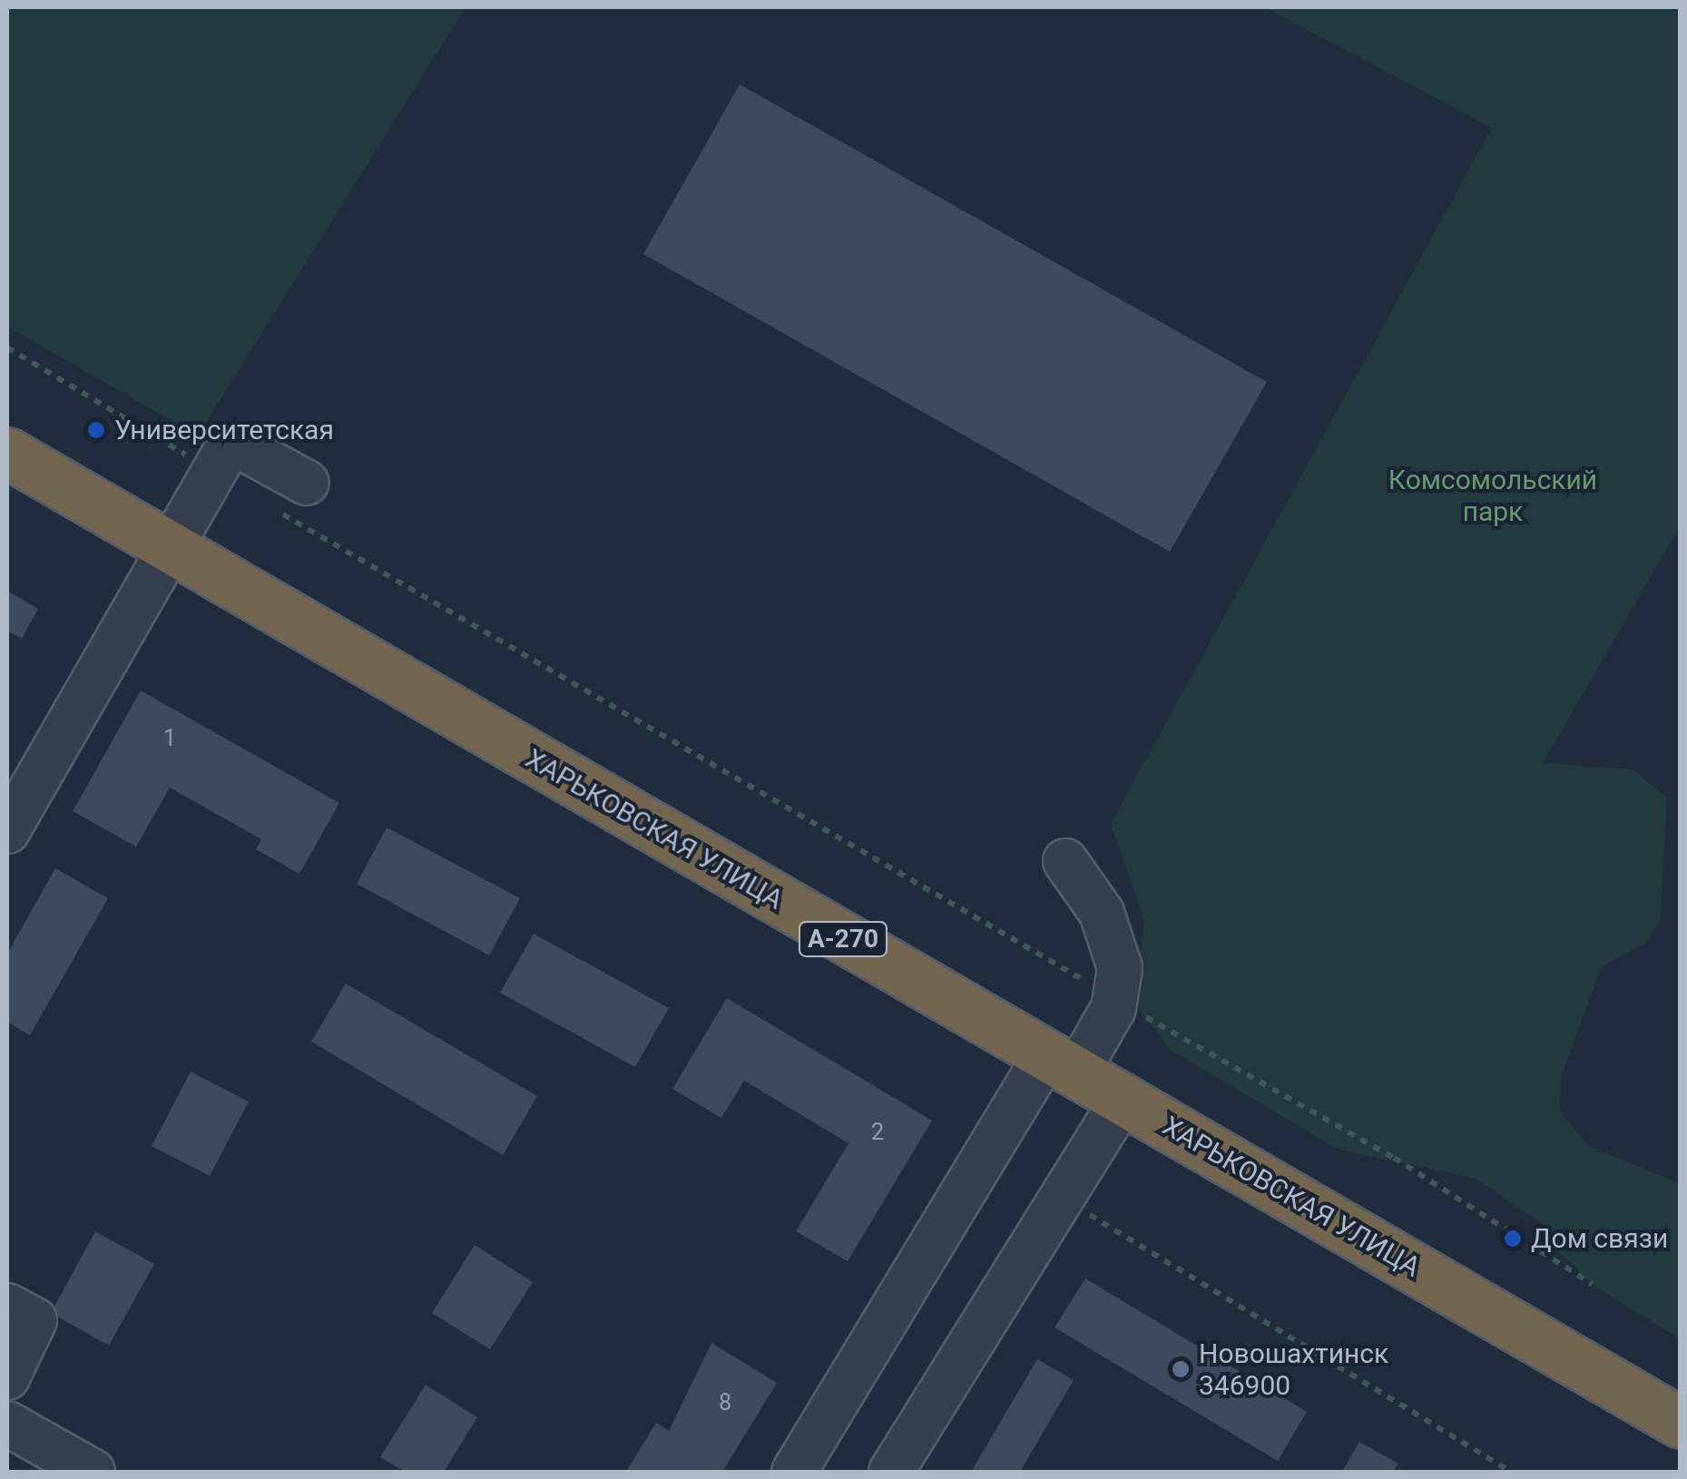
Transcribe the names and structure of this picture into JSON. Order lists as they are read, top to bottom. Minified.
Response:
{"streets":{"highway":["ХАРЬКОВСКАЯ УЛИЦА","А-270"]},"parks":["Комсомольский парк"],"places":["Университетская","Дом связи","Новошахтинск 346900"],"house_numbers":["1","2","8"]}
